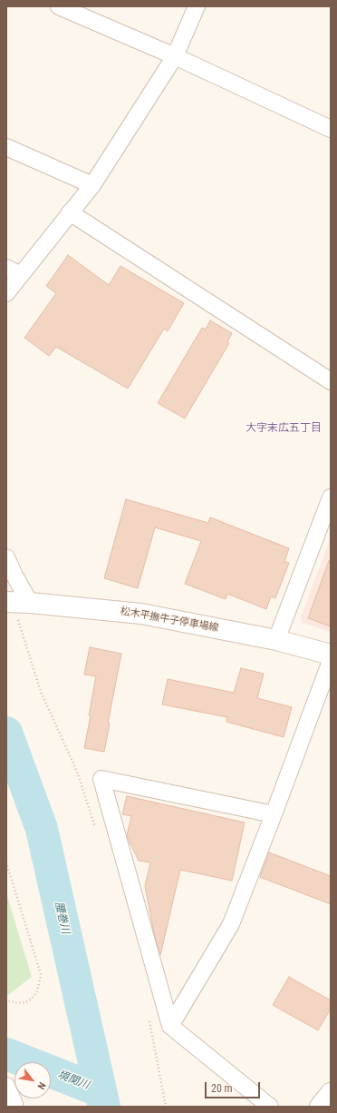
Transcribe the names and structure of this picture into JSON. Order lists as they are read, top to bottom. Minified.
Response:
{"streets":{"main road":["松木平撫牛子停車場線"]},"districts":["大字末広五丁目"],"water":["腰巻川","境関川"],"scale_bar":"20 m","north":"bottom right"}
